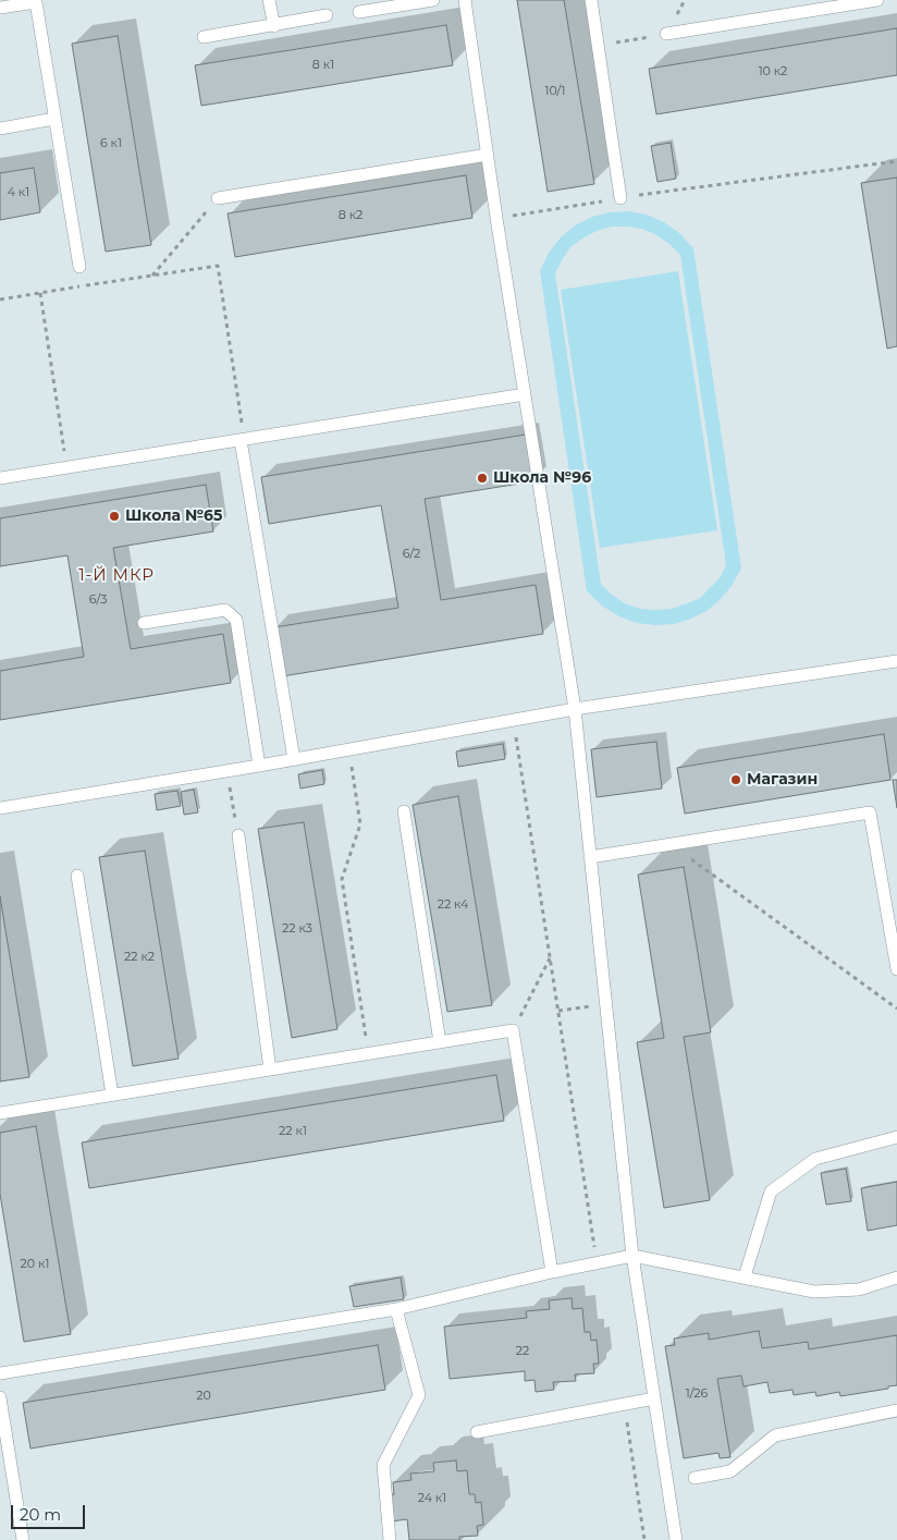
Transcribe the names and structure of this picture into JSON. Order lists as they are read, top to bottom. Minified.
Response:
{"districts":["1-Й МКР"],"places":["Школа №96","Школа №65","Магазин"],"house_numbers":["8 к1","10 к2","10/1","6 к1","4 к1","8 к2","6/2","6/3","22 к4","22 к3","22 к2","22 к1","20 к1","22","1/26","20","24 к1"],"scale_bar":"20 m"}
